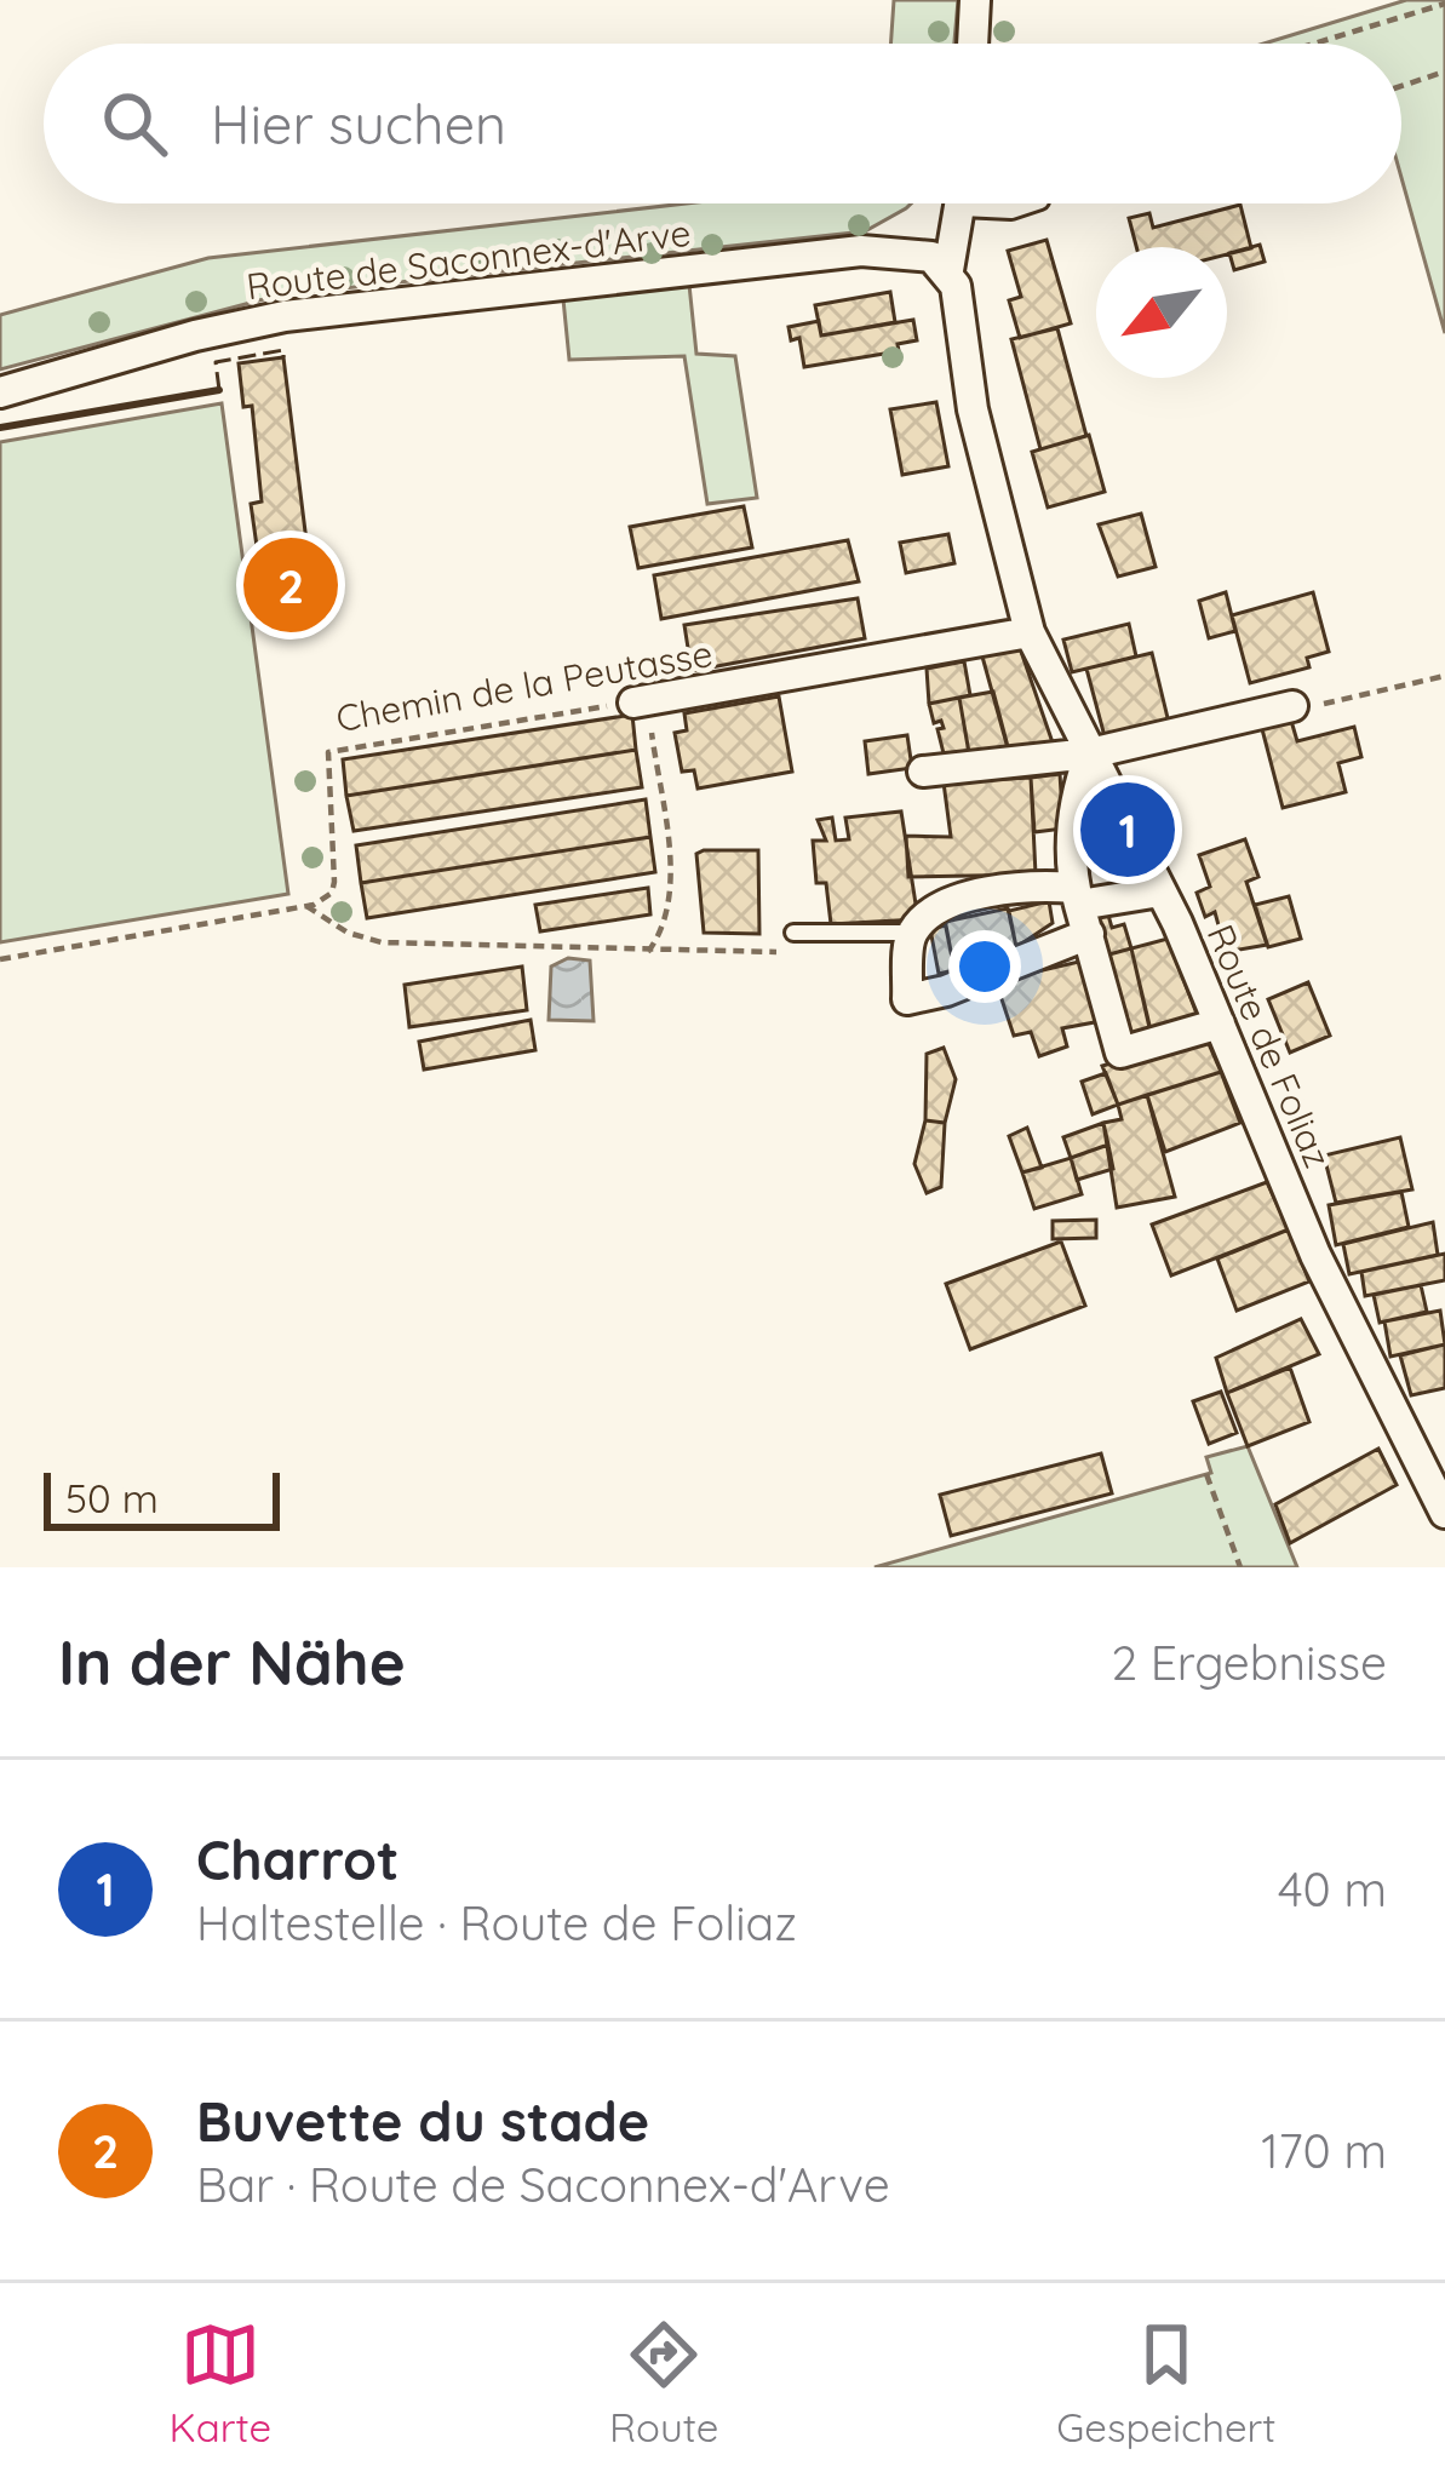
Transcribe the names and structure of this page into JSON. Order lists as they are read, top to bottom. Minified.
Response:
{"streets":{"street":["Route de Saconnex-d'Arve","Chemin de la Peutasse","Route de Foliaz"]},"crossings":[["Route de Saconnex-d'Arve","Route de Foliaz"],["Chemin de la Peutasse","Route de Foliaz"]],"scale_bar":"50 m","north":"bottom left","page":{"search":"Hier suchen","pins":["2","1"],"scale":"50 m","heading":["In der Nähe","2 Ergebnisse"],"list":[{"mark":"1","name":"Charrot","note":"Haltestelle · Route de Foliaz","value":"40 m"},{"mark":"2","name":"Buvette du stade","note":"Bar · Route de Saconnex-d'Arve","value":"170 m"}],"nav":["Karte","Route","Gespeichert"]}}
